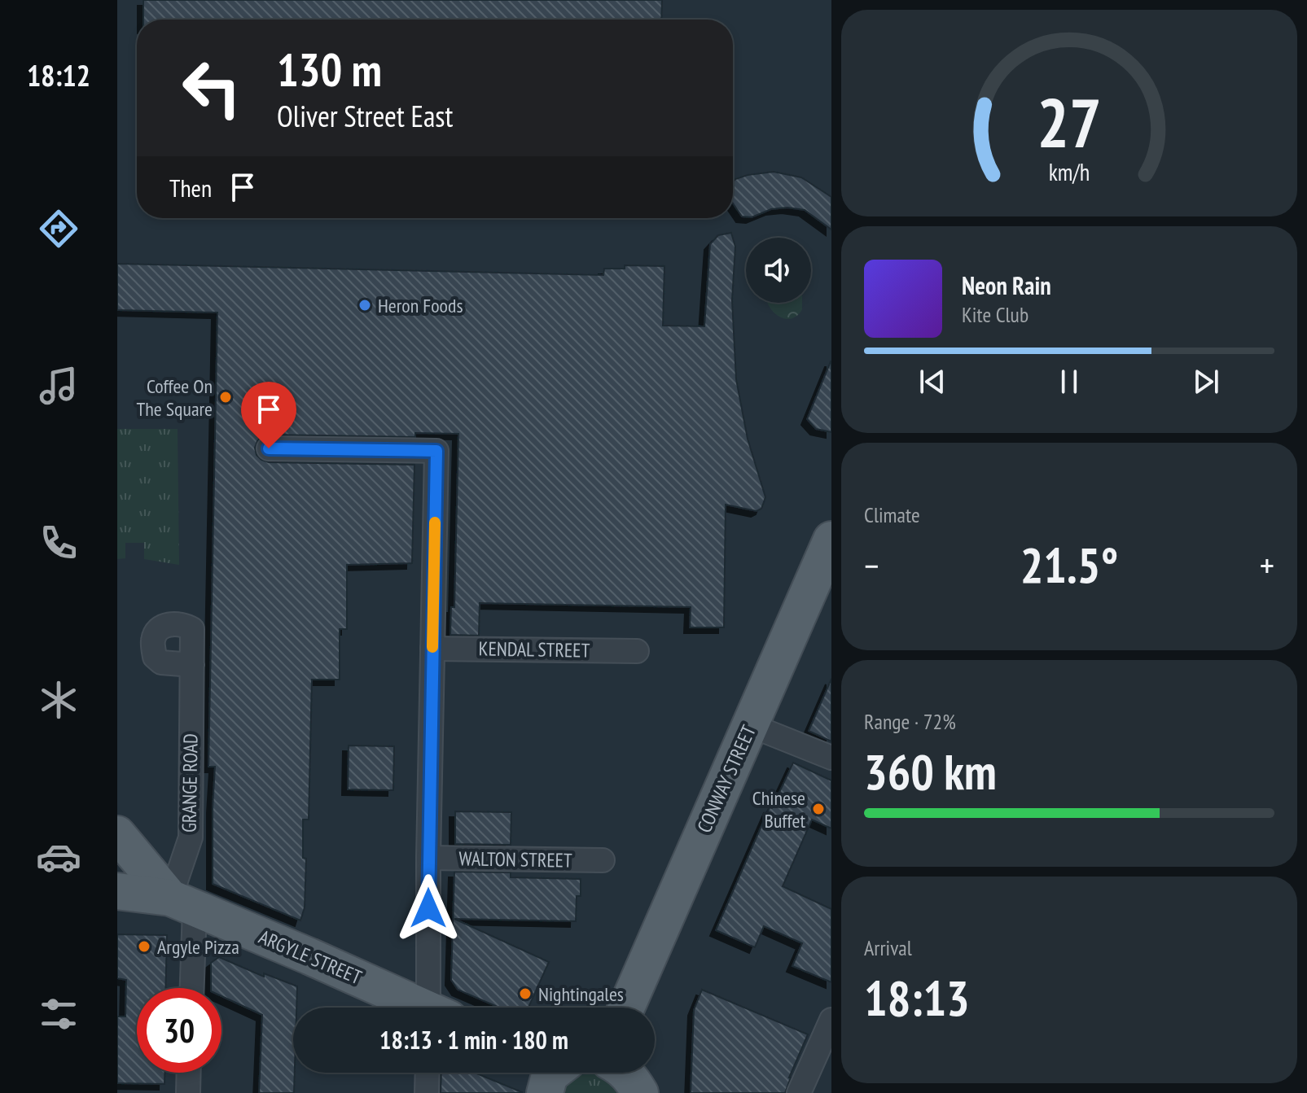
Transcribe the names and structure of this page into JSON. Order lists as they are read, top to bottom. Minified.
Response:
{"streets":{"main road":["CONWAY STREET","ARGYLE STREET"],"street":["KENDAL STREET","GRANGE ROAD","WALTON STREET"]},"crossings":[["GRANGE ROAD","ARGYLE STREET"]],"places":["Heron Foods","Coffee On The Square","Chinese Buffet","Argyle Pizza","Nightingales"],"page":{"tabs":"18:12","turn":["130 m","Oliver Street East"],"then":"Then","song":["Neon Rain","Kite Club"],"tile":["Climate",["Range · 72%","360 km"],["Arrival","18:13"]],"heat":["−","21.5°","+"],"limit":"30","trip":"18:13 · 1 min · 180 m","gauge":["27","km/h"]}}
